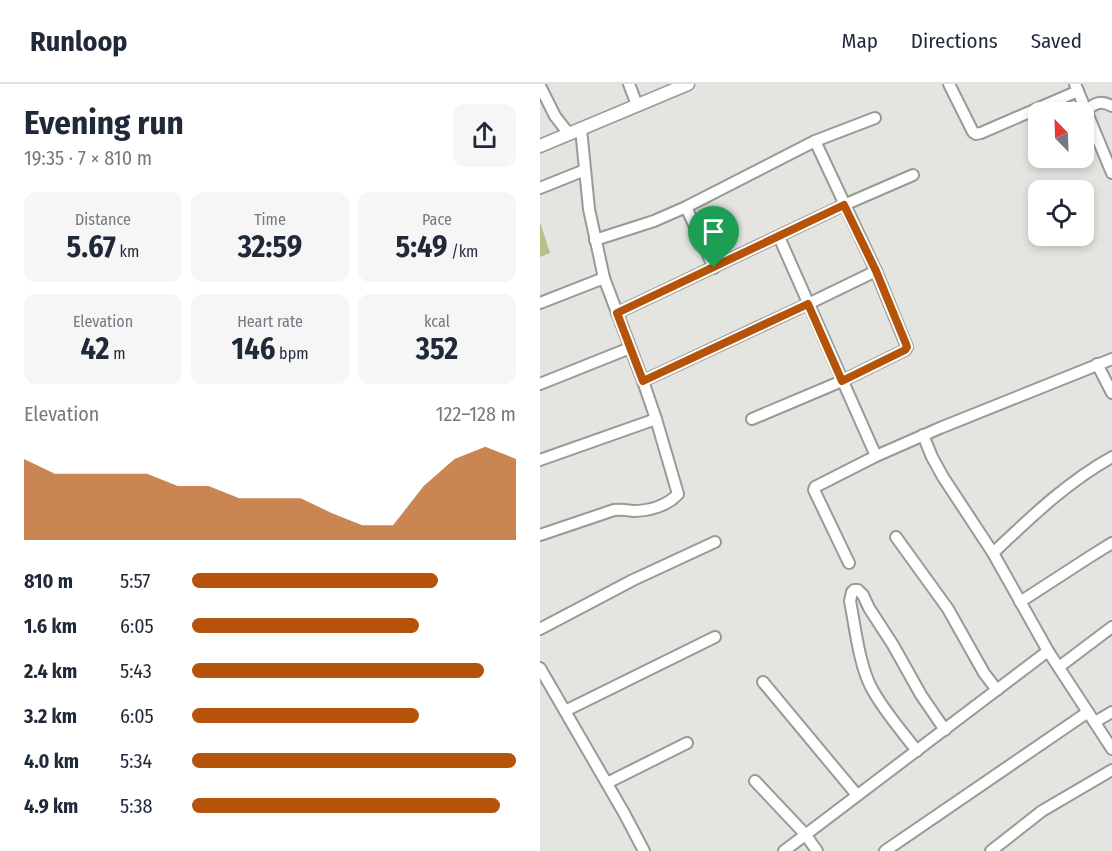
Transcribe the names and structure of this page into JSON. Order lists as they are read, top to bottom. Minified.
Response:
{"north":"top left","page":{"header":"Runloop","nav":["Map","Directions","Saved"],"heading":["Evening run","19:35 · 7 × 810 m"],"stats":[["Distance","5.67 km"],["Time","32:59"],["Pace","5:49 /km"],["Elevation","42 m"],["Heart rate","146 bpm"],["kcal","352"]],"chart":["Elevation","122–128 m"],"list":[{"name":"810 m","note":"5:57"},{"name":"1.6 km","note":"6:05"},{"name":"2.4 km","note":"5:43"},{"name":"3.2 km","note":"6:05"},{"name":"4.0 km","note":"5:34"},{"name":"4.9 km","note":"5:38"}]}}
